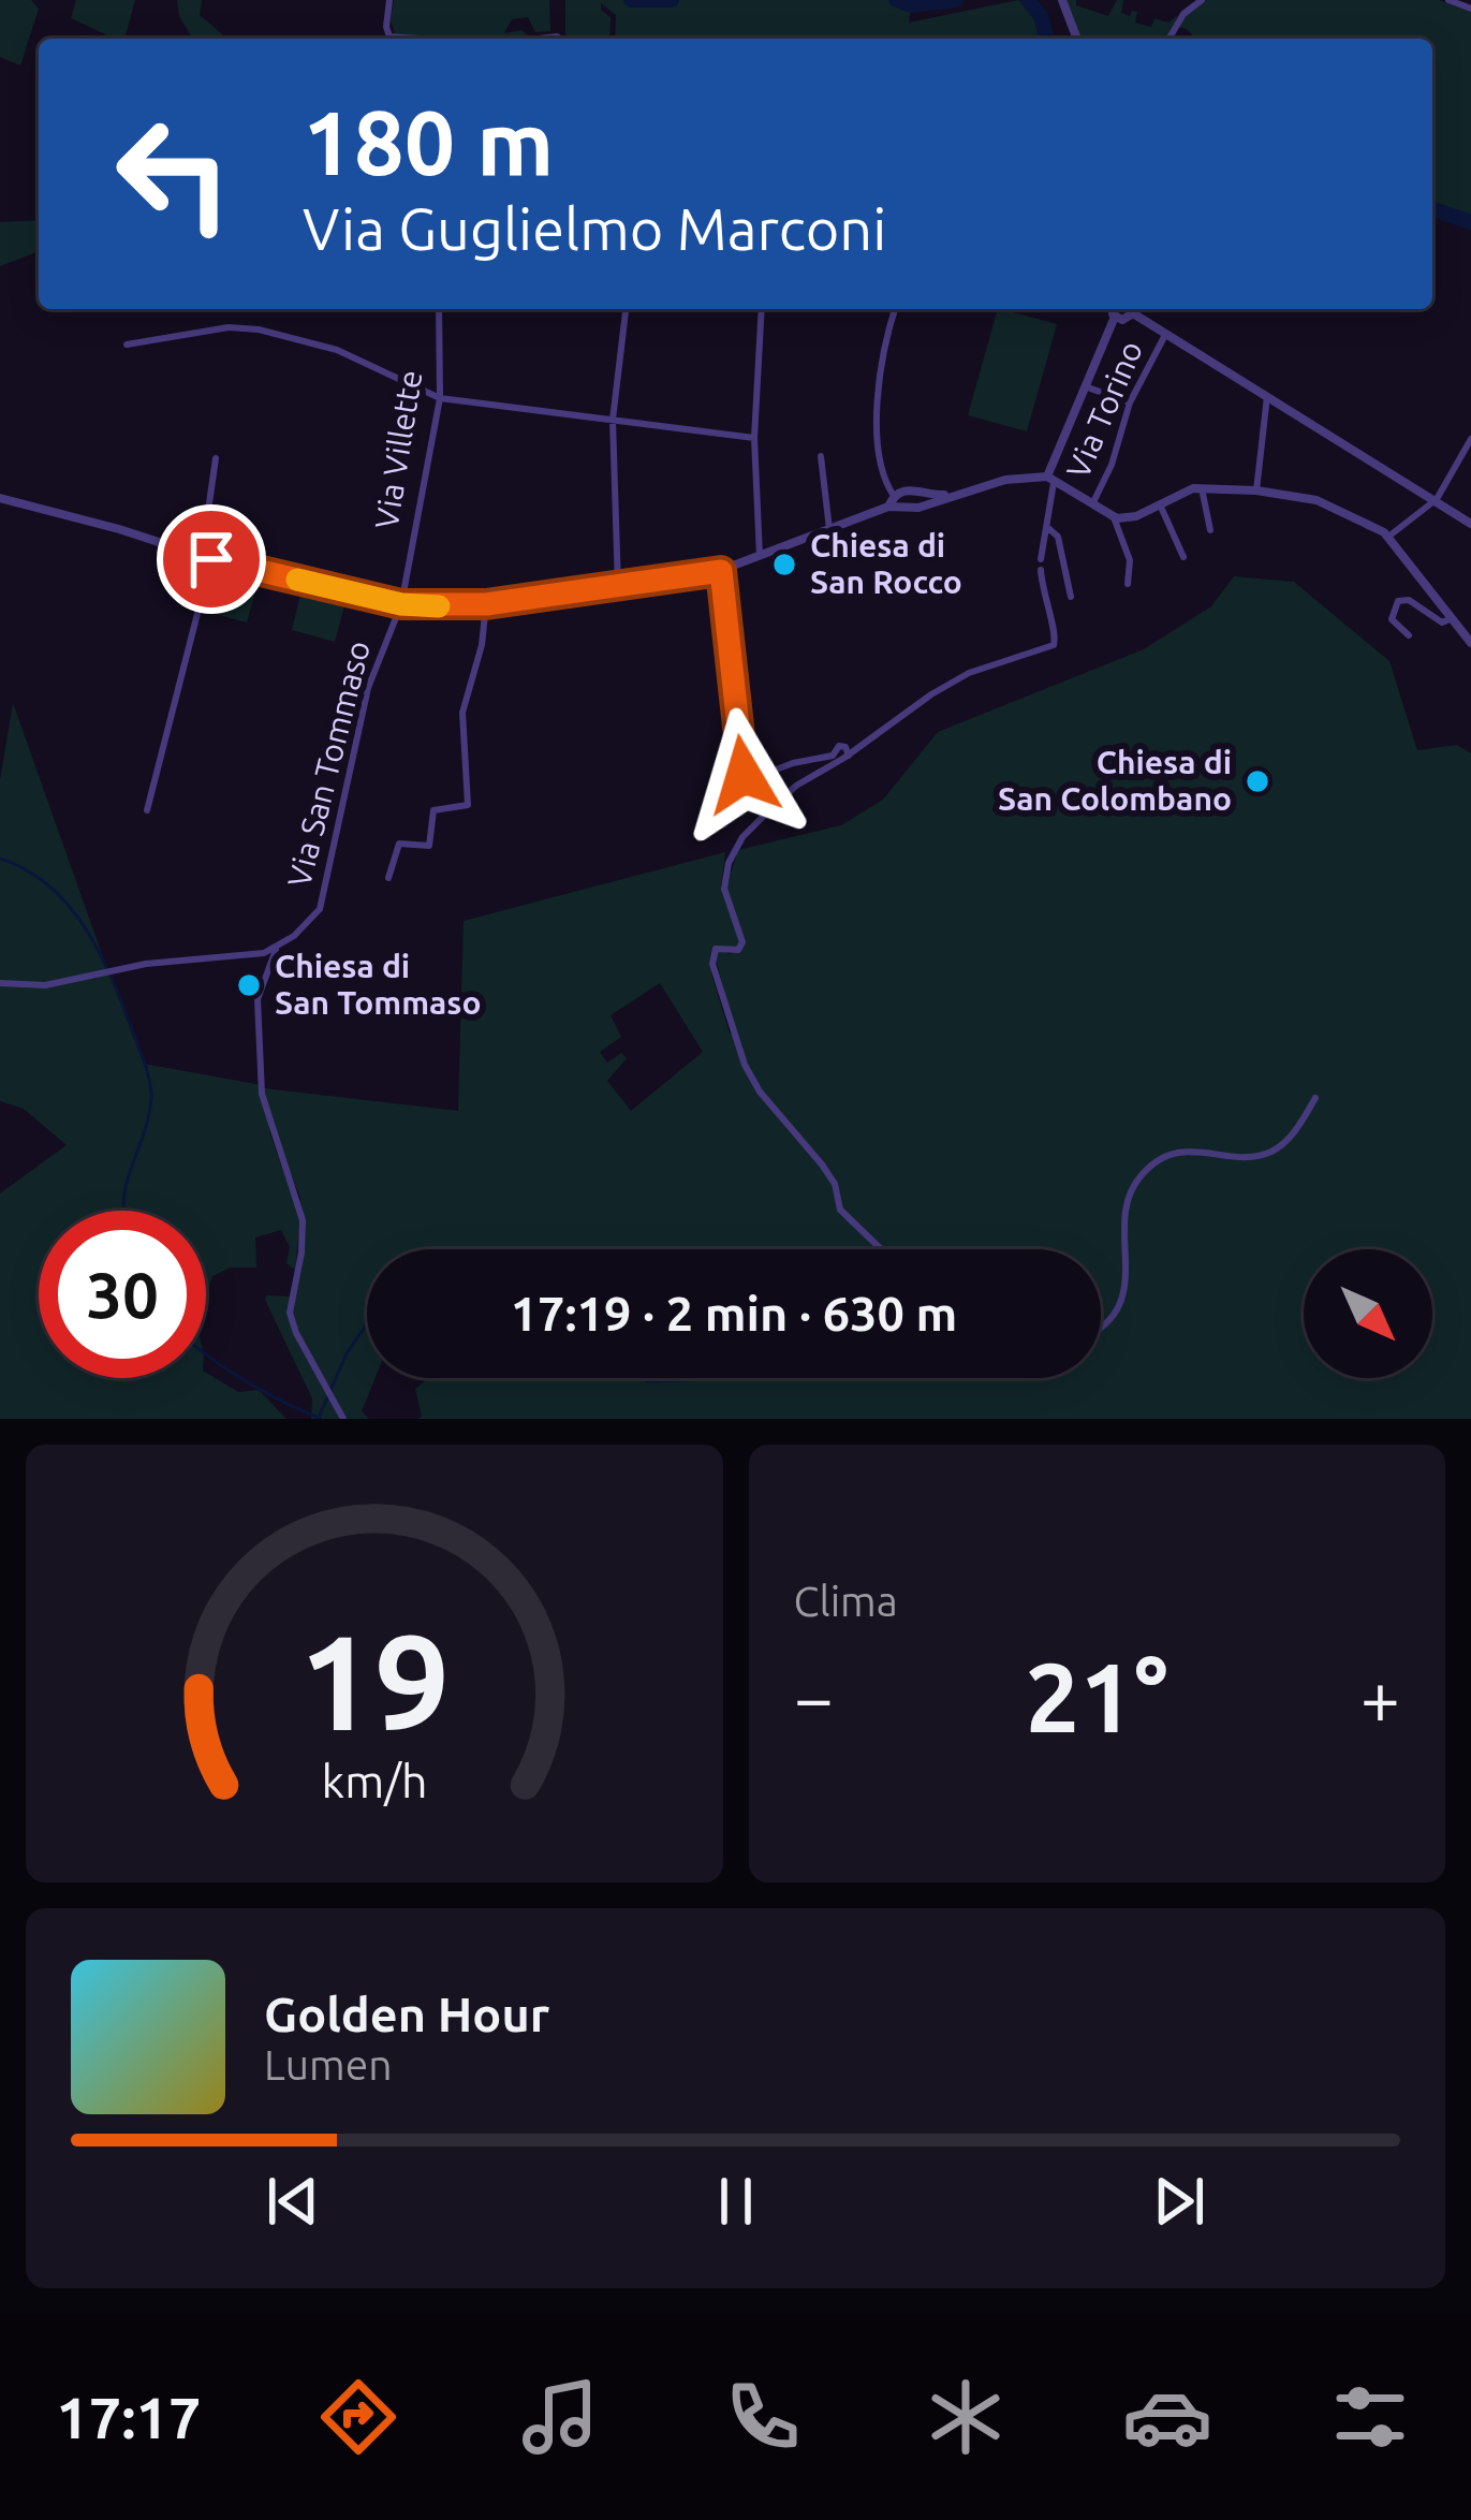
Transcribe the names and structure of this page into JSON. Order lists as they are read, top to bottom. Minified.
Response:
{"streets":{"street":["Via Torino","Via Villette","Via San Tommaso"]},"crossings":[["Via Villette","Via San Tommaso"]],"places":["Chiesa di San Rocco","Chiesa di San Colombano","Chiesa di San Tommaso"],"north":"bottom right","page":{"turn":["180 m","Via Guglielmo Marconi"],"limit":"30","trip":"17:19 · 2 min · 630 m","tile":"Clima","heat":["−","21°","+"],"song":["Golden Hour","Lumen"],"tabs":"17:17","gauge":["19","km/h"]}}
